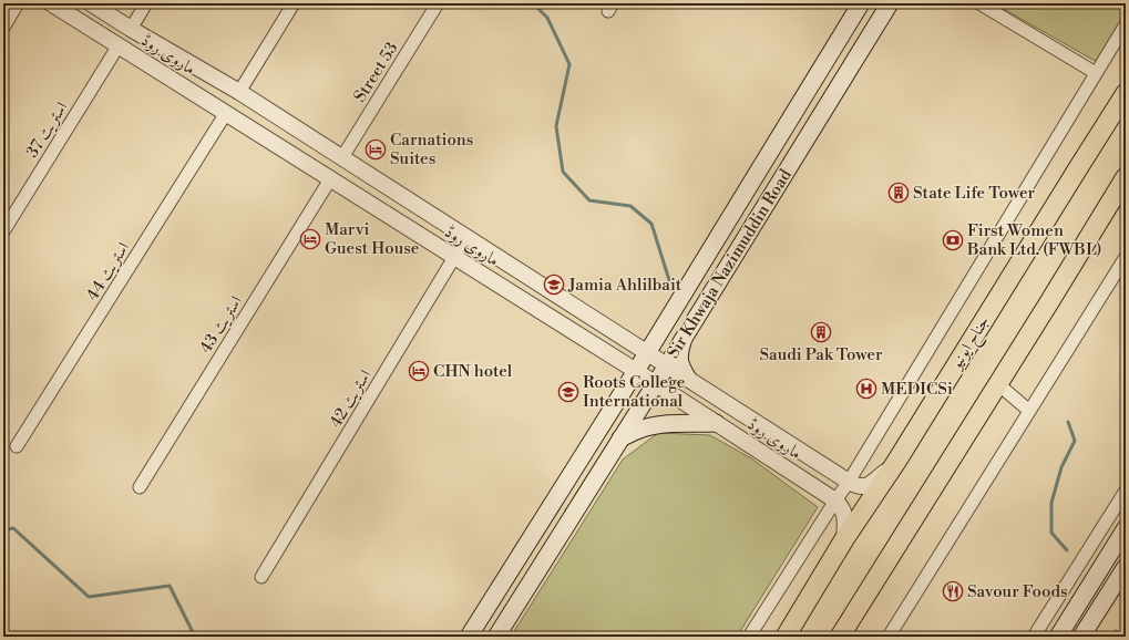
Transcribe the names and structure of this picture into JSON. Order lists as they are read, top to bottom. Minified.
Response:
{"streets":{"main road":["Sir Khwaja Nazimuddin Road","جناح ایونیو"],"street":["ماروی روڈ","Street 53","اسٹریٹ 37","اسٹریٹ 44","اسٹریٹ 43","اسٹریٹ 42"]},"crossings":[["ماروی روڈ","Street 53"],["ماروی روڈ","اسٹریٹ 37"],["ماروی روڈ","Sir Khwaja Nazimuddin Road"],["ماروی روڈ","اسٹریٹ 44"],["ماروی روڈ","اسٹریٹ 43"],["ماروی روڈ","جناح ایونیو"],["ماروی روڈ","اسٹریٹ 42"]],"places":{"hotel":["Carnations Suites","Marvi Guest House","CHN hotel"],"building":["State Life Tower","Saudi Pak Tower"],"bank":["First Women Bank Ltd. (FWBL)"],"school or university":["Jamia Ahlilbait","Roots College International"],"hospital":["MEDICSi"],"restaurant":["Savour Foods"]}}
